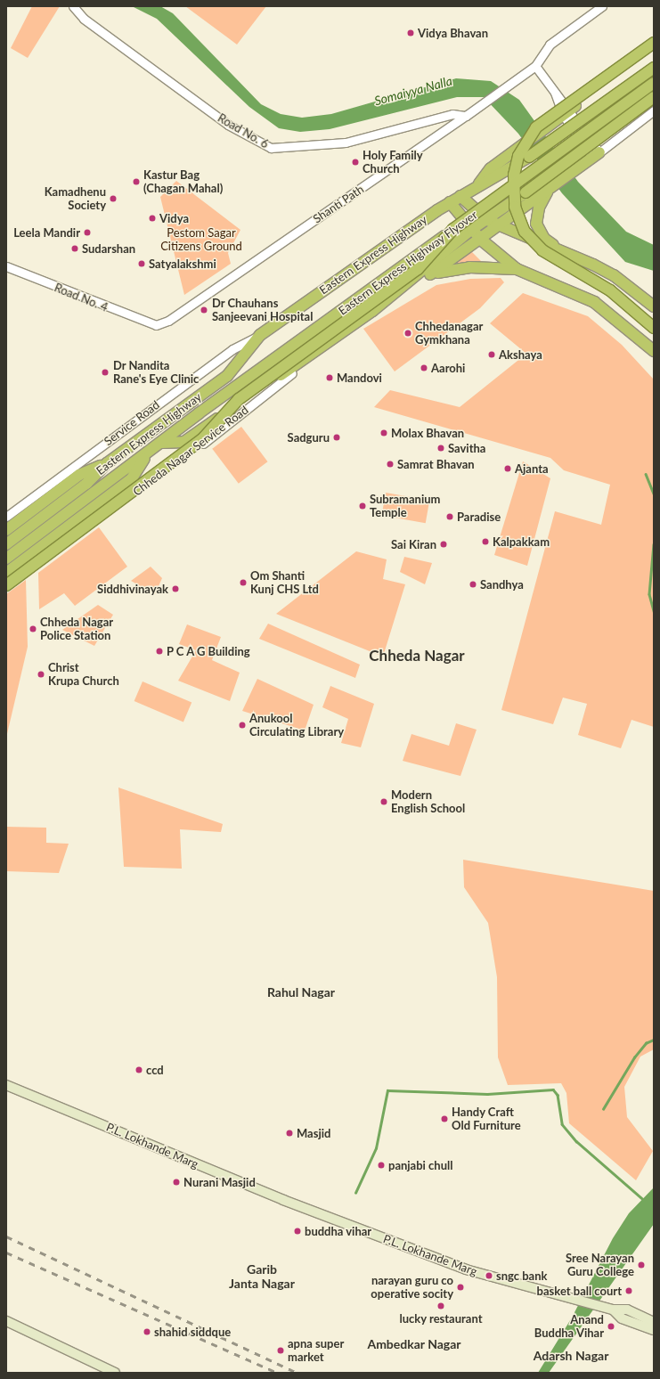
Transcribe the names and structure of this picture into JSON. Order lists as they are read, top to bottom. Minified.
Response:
{"streets":{"highway":["Eastern Express Highway","Eastern Express Highway Flyover"],"main road":["P.L. Lokhande Marg"],"street":["Road No. 6","Shanti Path","Road No. 4","Service Road","Chheda Nagar Service Road"]},"crossings":[["Road No. 6","Shanti Path"],["Shanti Path","Road No. 4"],["Eastern Express Highway","Eastern Express Highway Flyover"],["Eastern Express Highway","Service Road"]],"districts":["Chheda Nagar","Rahul Nagar","Garib Janta Nagar","Ambedkar Nagar","Adarsh Nagar"],"water":["Somaiyya Nalla"],"parks":["Pestom Sagar Citizens Ground"],"places":["Vidya Bhavan","Holy Family Church","Kastur Bag (Chagan Mahal)","Kamadhenu Society","Vidya","Leela Mandir","Sudarshan","Satyalakshmi","Dr Chauhans Sanjeevani Hospital","Chhedanagar Gymkhana","Akshaya","Aarohi","Dr Nandita Rane's Eye Clinic","Mandovi","Molax Bhavan","Sadguru","Savitha","Samrat Bhavan","Ajanta","Subramanium Temple","Paradise","Kalpakkam","Sai Kiran","Om Shanti Kunj CHS Ltd","Sandhya","Siddhivinayak","Chheda Nagar Police Station","P C A G Building","Christ Krupa Church","Anukool Circulating Library","Modern English School","ccd","Handy Craft Old Furniture","Masjid","panjabi chull","Nurani Masjid","buddha vihar","Sree Narayan Guru College","sngc bank","narayan guru co operative socity","basket ball court","lucky restaurant","Anand Buddha Vihar","shahid siddque","apna super market"]}
